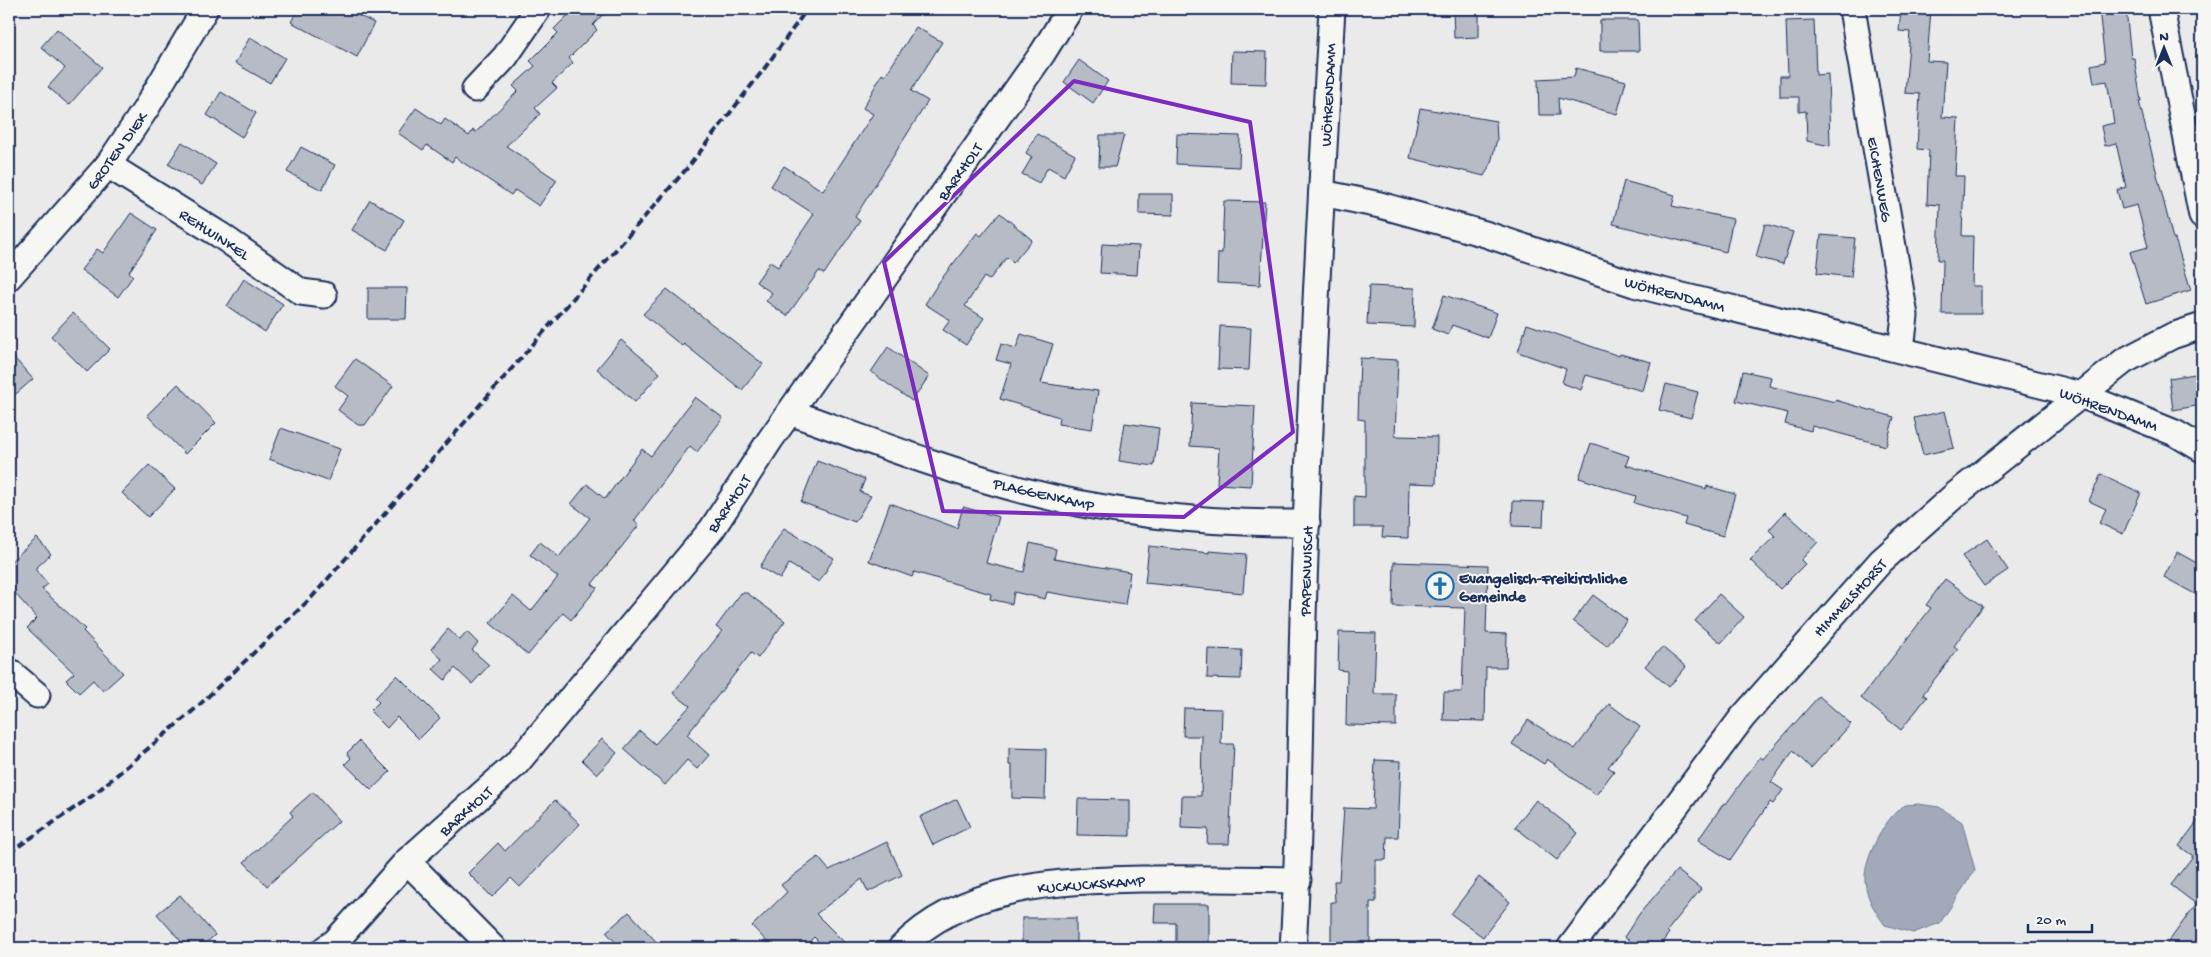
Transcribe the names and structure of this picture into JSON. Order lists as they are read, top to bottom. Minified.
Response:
{"streets":{"street":["WÖHRENDAMM","GROTEN DIEK","BARKHOLT","EICHENWEG","REHWINKEL","PLAGGENKAMP","PAPENWISCH","HIMMELSHORST","KUCKUCKSKAMP"]},"crossings":[["WÖHRENDAMM","EICHENWEG"],["WÖHRENDAMM","PAPENWISCH"],["WÖHRENDAMM","HIMMELSHORST"],["GROTEN DIEK","REHWINKEL"],["BARKHOLT","PLAGGENKAMP"],["PLAGGENKAMP","PAPENWISCH"],["PAPENWISCH","KUCKUCKSKAMP"]],"places":{"church":["Evangelisch-Freikirchliche Gemeinde"]},"scale_bar":"20 m","north":"top"}
